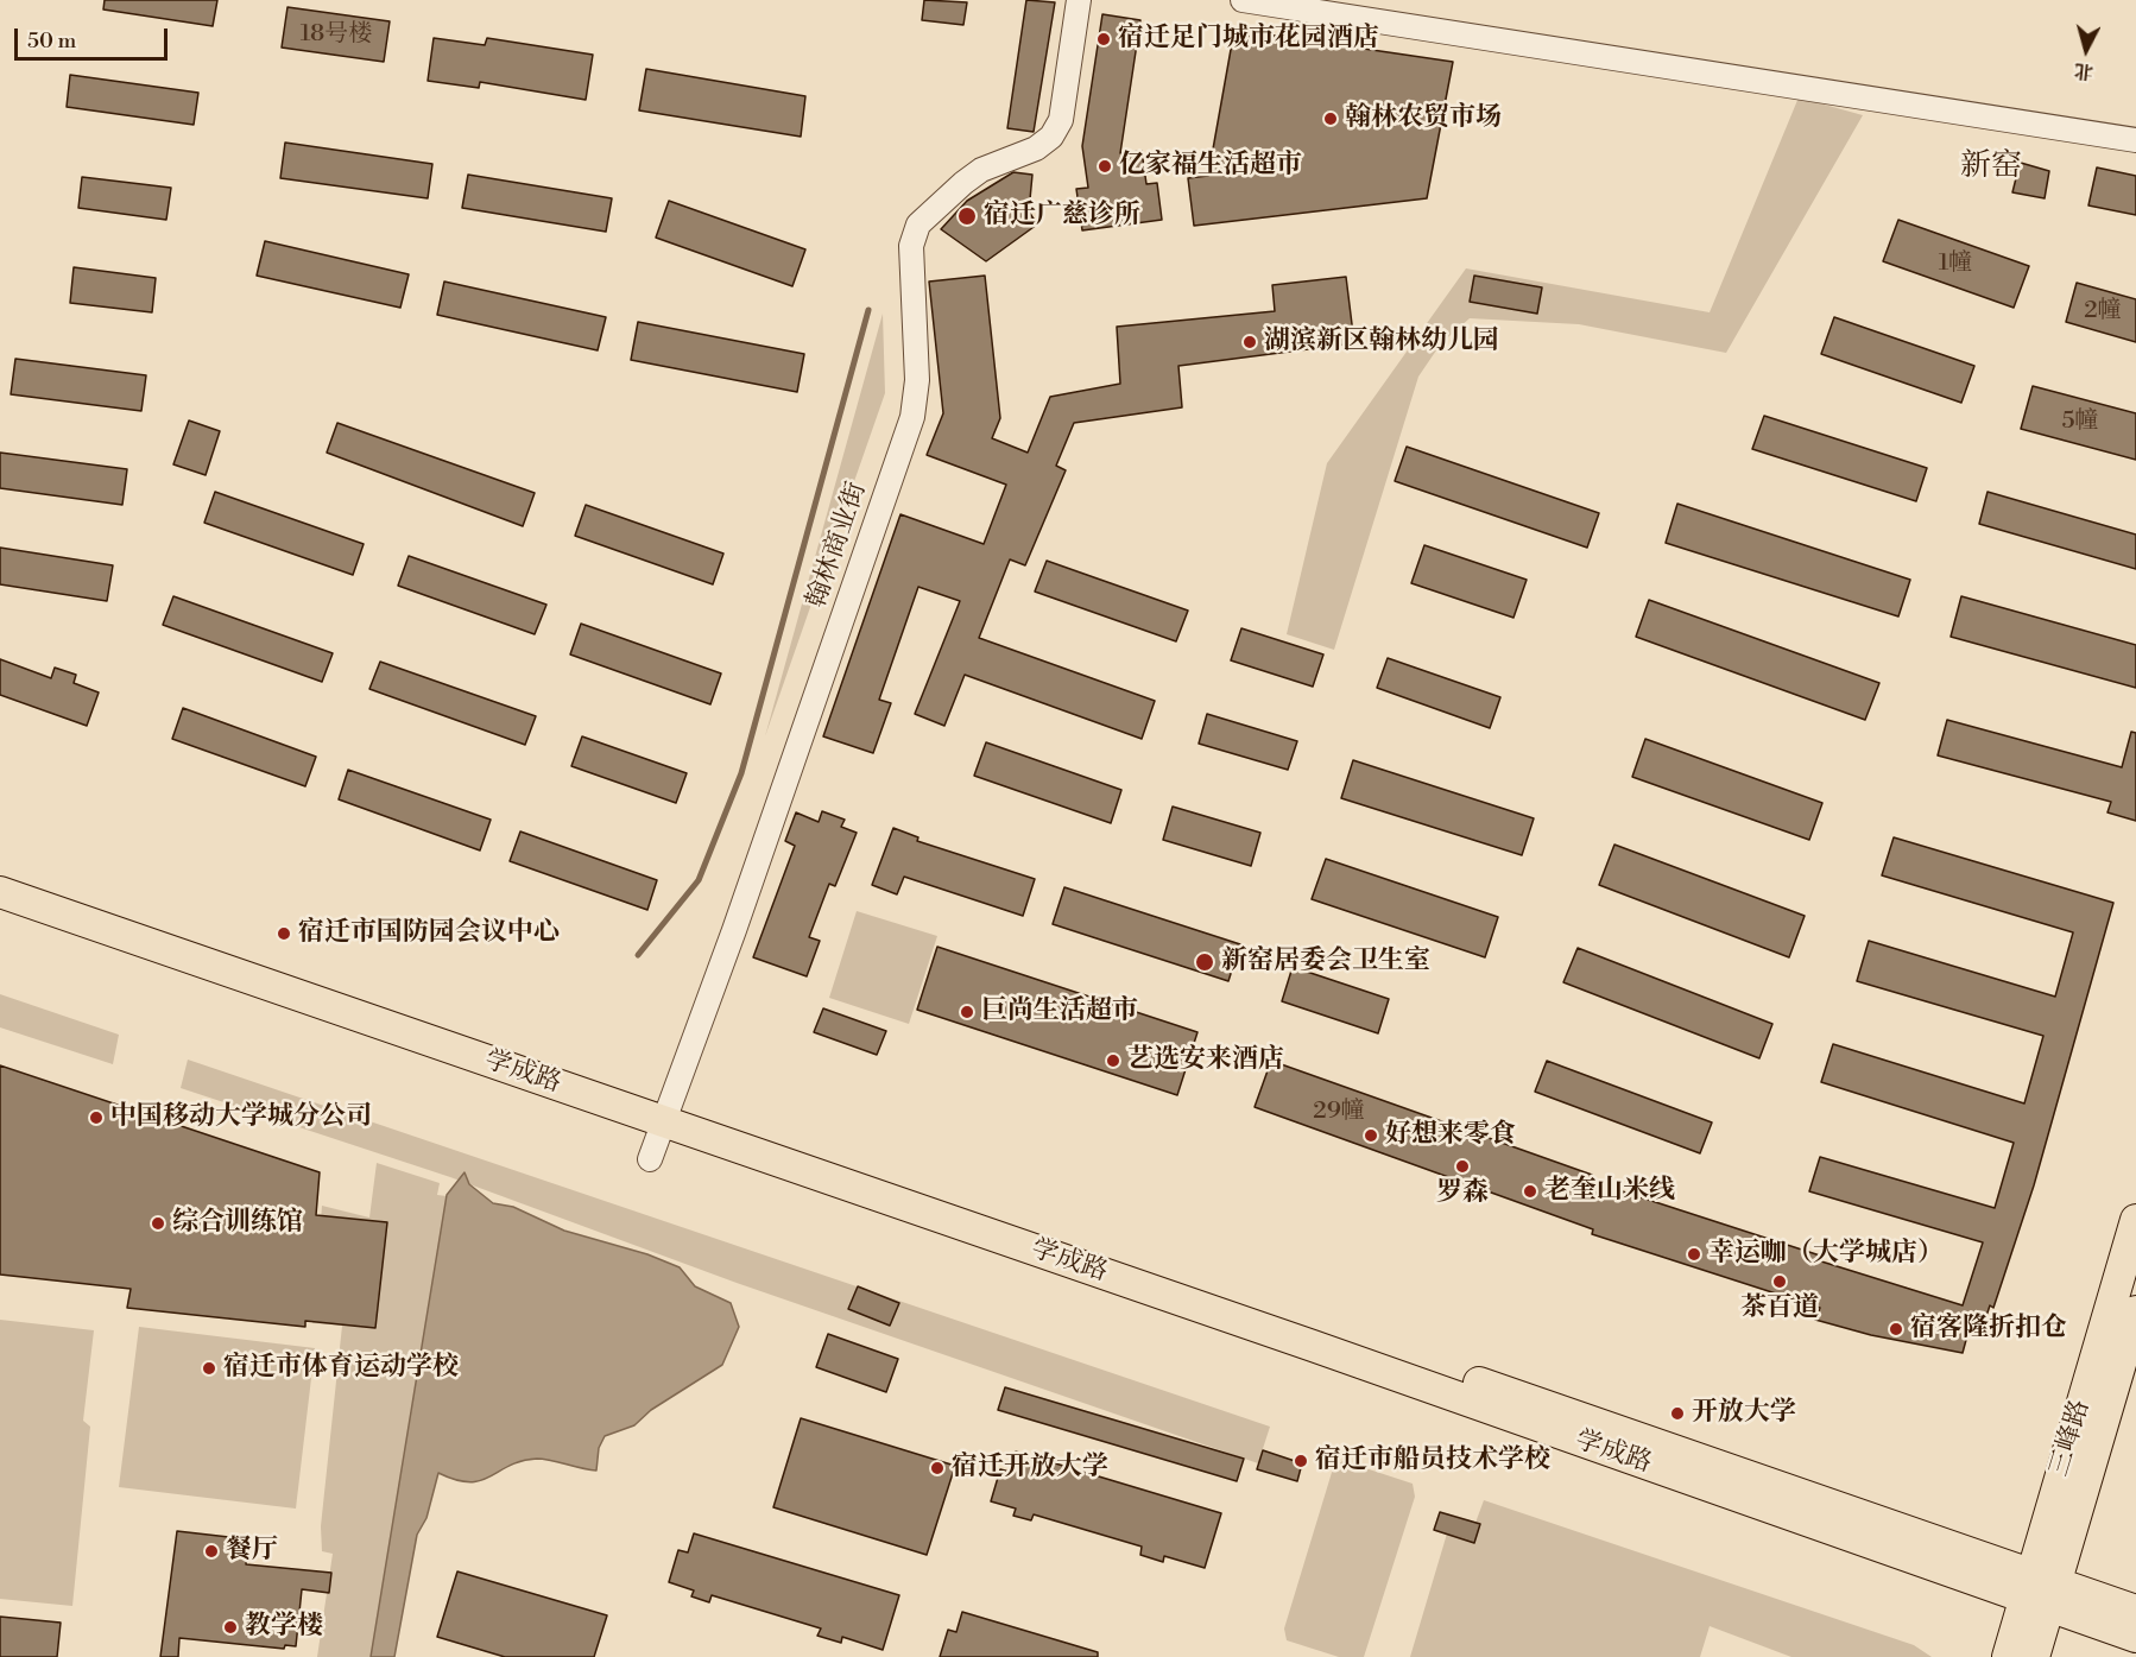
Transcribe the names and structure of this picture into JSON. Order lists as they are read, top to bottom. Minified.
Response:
{"streets":{"main road":["学成路","三峰路"],"street":["翰林商业街"]},"crossings":[["翰林商业街","学成路"],["学成路","三峰路"]],"districts":["新窑"],"places":["宿迁足门城市花园酒店","翰林农贸市场","亿家福生活超市","宿迁广慈诊所","湖滨新区翰林幼儿园","宿迁市国防园会议中心","新窑居委会卫生室","巨尚生活超市","艺选安来酒店","中国移动大学城分公司","好想来零食","罗森","老奎山米线","综合训练馆","幸运咖（大学城店）","茶百道","宿客隆折扣仓","宿迁市体育运动学校","开放大学","宿迁市船员技术学校","宿迁开放大学","餐厅","教学楼"],"house_numbers":["18号楼","1幢","2幢","5幢","29幢"],"scale_bar":"50 m","north":"bottom"}
